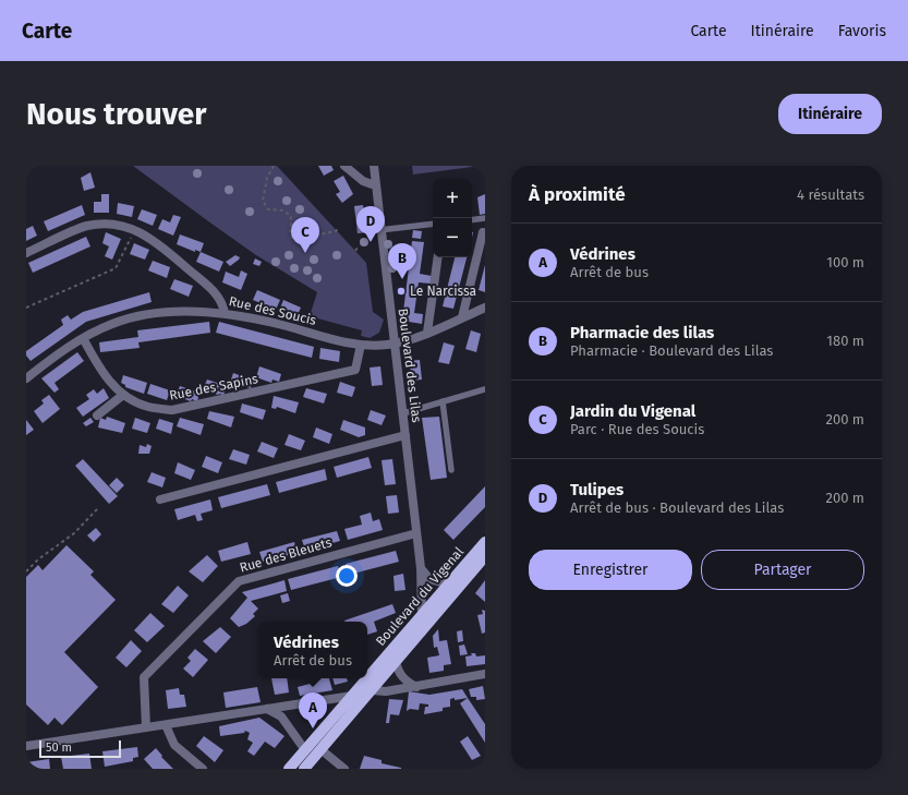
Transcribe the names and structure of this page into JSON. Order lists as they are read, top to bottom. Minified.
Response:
{"streets":{"main road":["Boulevard du Vigenal"],"street":["Rue des Soucis","Boulevard des Lilas","Rue des Sapins","Rue des Bleuets"]},"crossings":[["Rue des Soucis","Boulevard des Lilas"],["Rue des Soucis","Rue des Sapins"],["Boulevard des Lilas","Rue des Bleuets"],["Boulevard des Lilas","Boulevard du Vigenal"]],"places":["Le Narcissa"],"scale_bar":"50 m","page":{"header":"Carte","nav":["Carte","Itinéraire","Favoris"],"buttons":["Itinéraire",["Enregistrer","Partager"]],"title":"Nous trouver","heading":["À proximité","4 résultats"],"map_buttons":["+","−"],"pins":["D","C","B","A"],"list":[{"mark":"A","name":"Védrines","note":"Arrêt de bus","value":"100 m"},{"mark":"B","name":"Pharmacie des lilas","note":"Pharmacie · Boulevard des Lilas","value":"180 m"},{"mark":"C","name":"Jardin du Vigenal","note":"Parc · Rue des Soucis","value":"200 m"},{"mark":"D","name":"Tulipes","note":"Arrêt de bus · Boulevard des Lilas","value":"200 m"}],"popup":["Védrines","Arrêt de bus"],"scale":"50 m"}}
